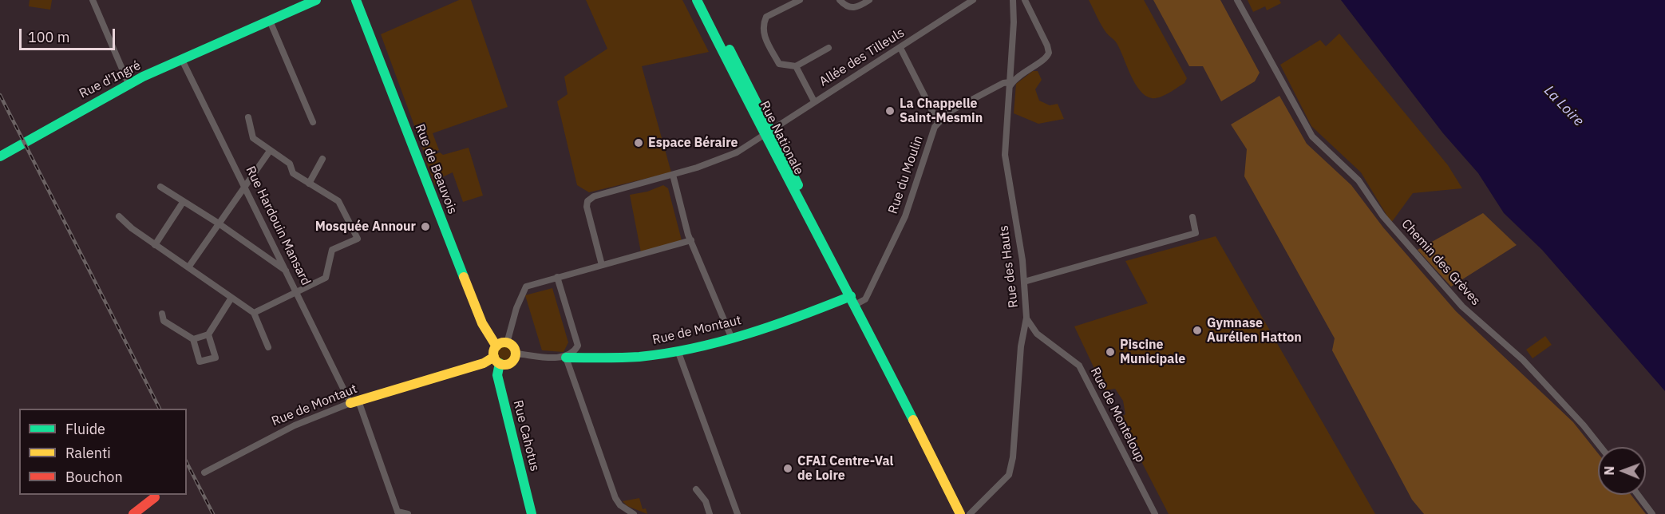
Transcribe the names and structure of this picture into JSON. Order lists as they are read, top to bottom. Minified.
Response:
{"streets":{"street":["Allée des Tilleuls","Rue d'Ingré","Rue Nationale","Rue de Beauvois","Rue du Moulin","Rue Hardouin Mansard","Chemin des Grèves","Rue des Hauts","Rue de Montaut","Rue de Monteloup","Rue Cahotus"]},"crossings":[["Allée des Tilleuls","Rue Nationale"],["Rue d'Ingré","Rue Hardouin Mansard"],["Rue Nationale","Rue du Moulin"],["Rue Nationale","Rue de Montaut"],["Rue de Beauvois","Rue de Montaut"],["Rue de Beauvois","Rue Cahotus"],["Rue du Moulin","Rue des Hauts"],["Rue du Moulin","Rue de Montaut"],["Rue Hardouin Mansard","Rue de Montaut"],["Rue des Hauts","Rue de Monteloup"],["Rue de Montaut","Rue Cahotus"]],"water":["La Loire"],"places":["La Chappelle Saint-Mesmin","Espace Béraire","Mosquée Annour","Gymnase Aurélien Hatton","Piscine Municipale","CFAI Centre-Val de Loire"],"legend":["Fluide","Ralenti","Bouchon"],"scale_bar":"100 m","north":"left"}
